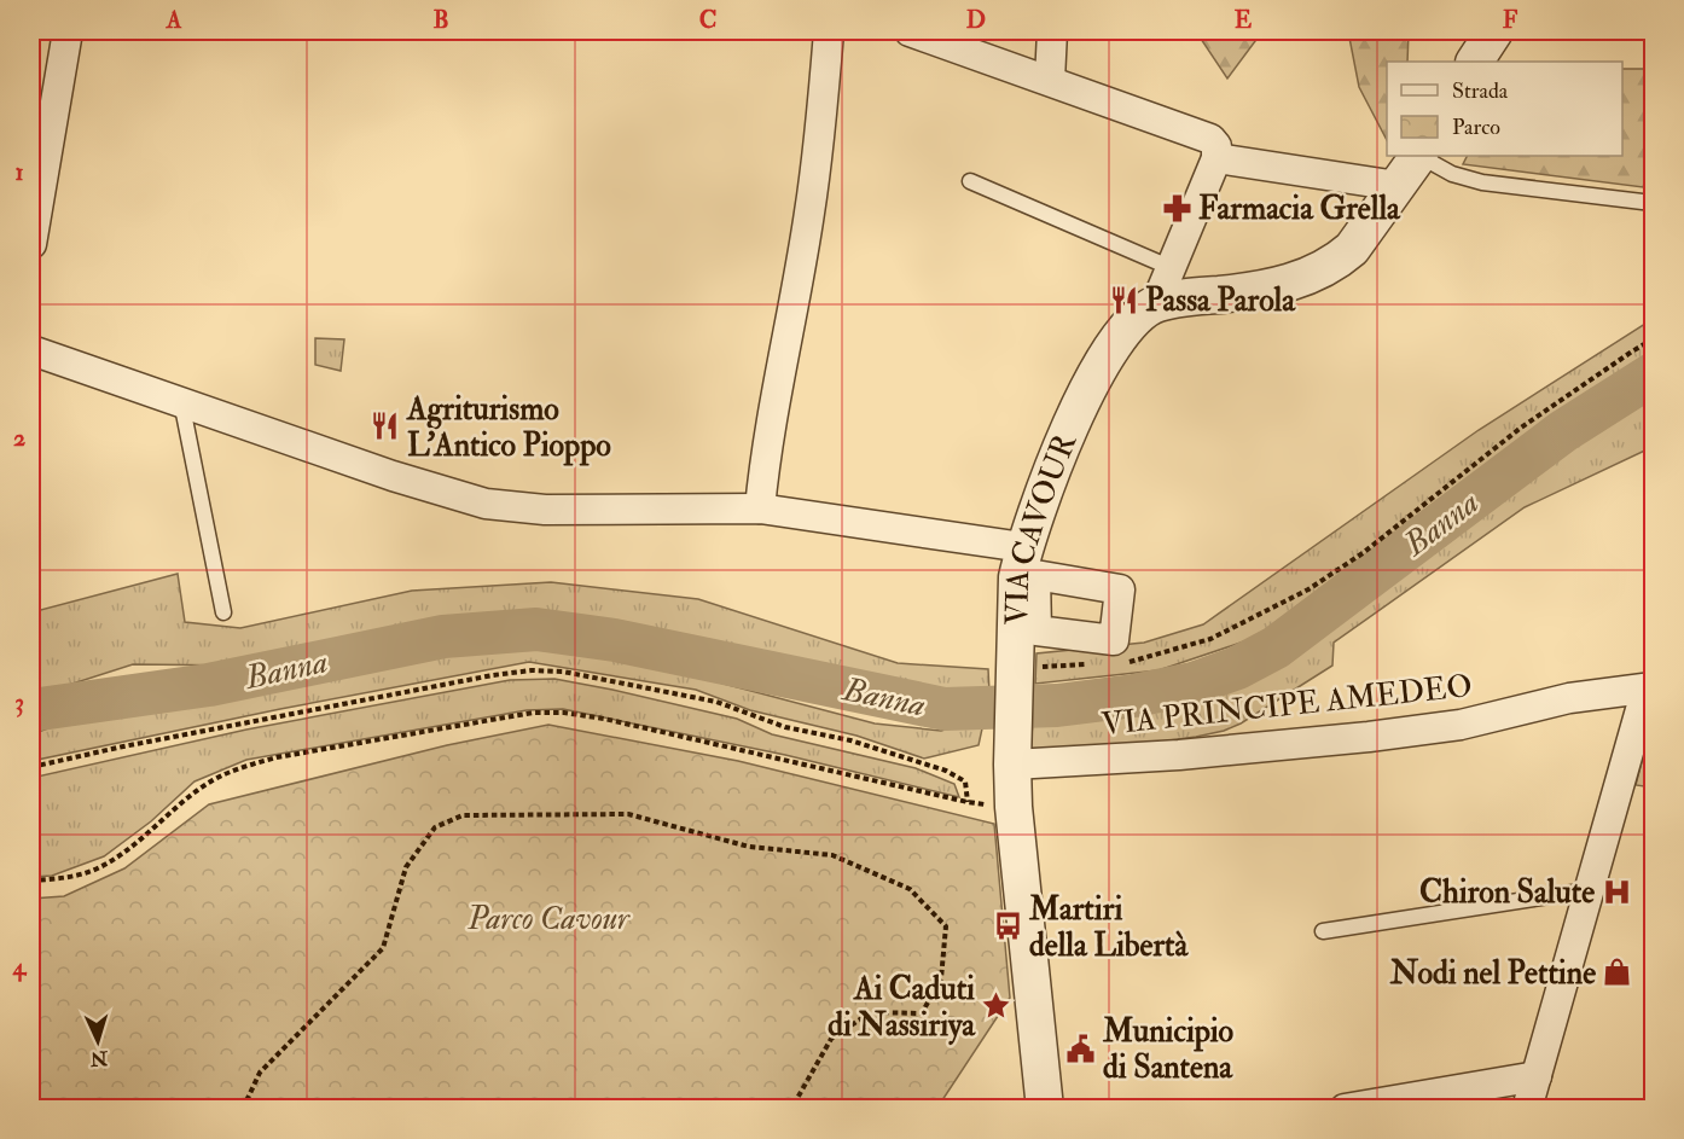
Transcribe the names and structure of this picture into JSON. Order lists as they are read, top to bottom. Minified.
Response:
{"streets":{"street":["VIA CAVOUR","VIA PRINCIPE AMEDEO"]},"crossings":[["VIA CAVOUR","VIA PRINCIPE AMEDEO"]],"water":["Banna"],"parks":["Parco Cavour"],"places":{"pharmacy":["Farmacia Grella"],"restaurant":["Passa Parola","Agriturismo L'Antico Pioppo"],"hospital":["Chiron Salute"],"bus stop":["Martiri della Libertà"],"shop":["Nodi nel Pettine"],"place":["Ai Caduti di Nassiriya"],"public building":["Municipio di Santena"]},"legend":["Strada","Parco"],"north":"bottom","grid":{"columns":["A","B","C","D","E","F"],"rows":["1","2","3","4"]}}
